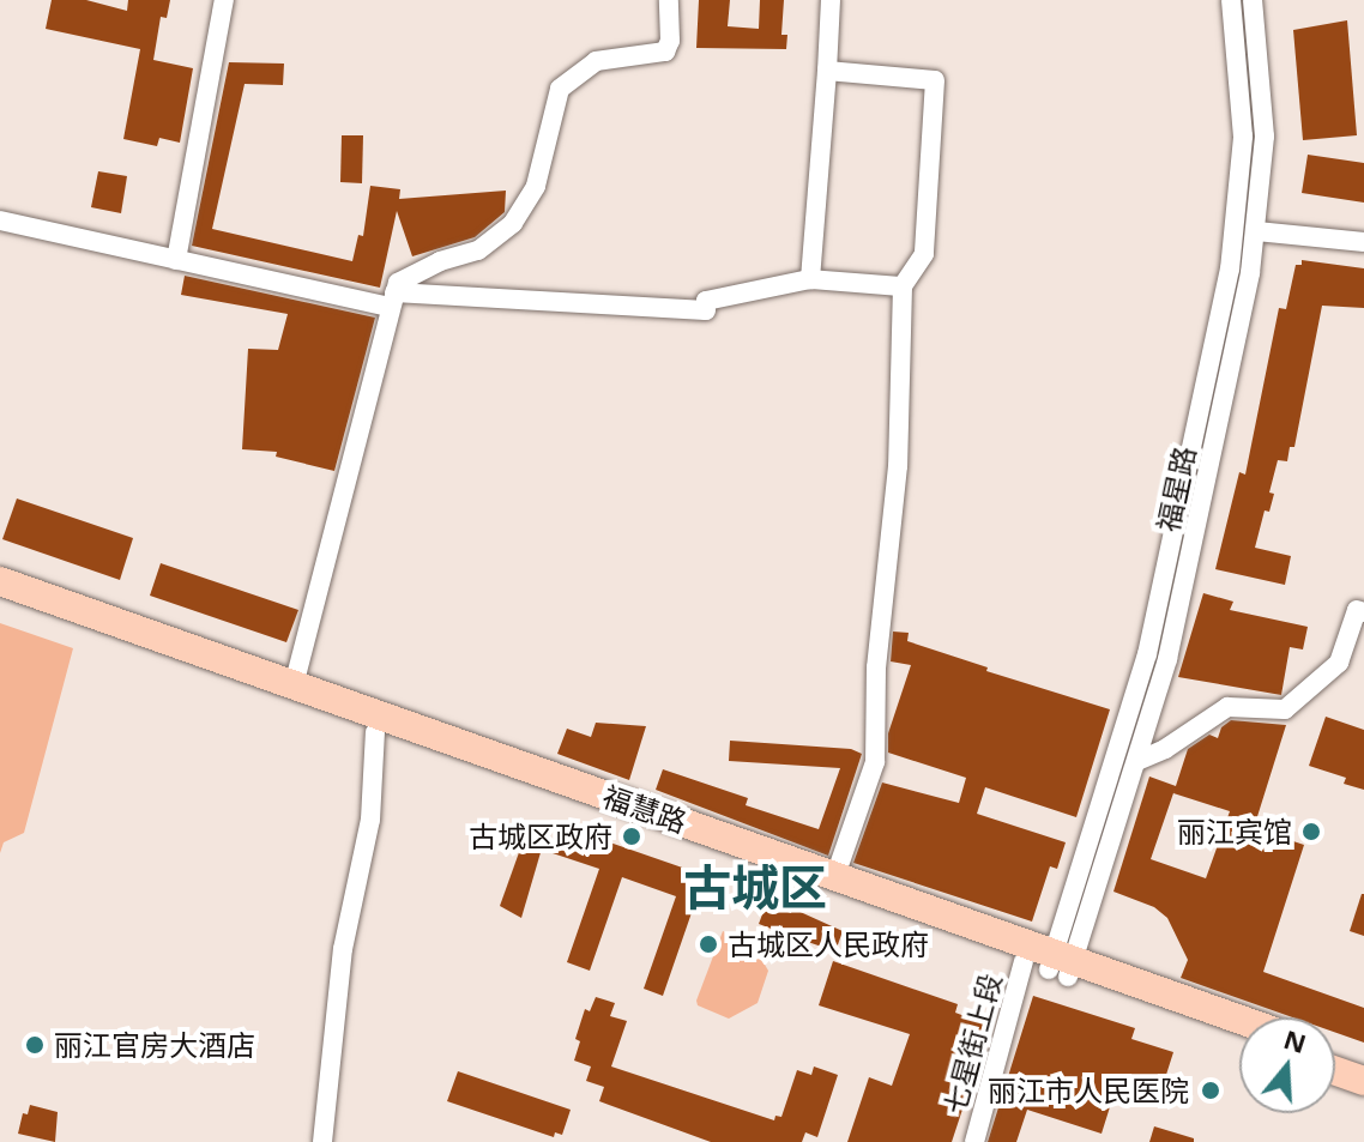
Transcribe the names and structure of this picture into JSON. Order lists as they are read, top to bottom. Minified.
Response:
{"streets":{"main road":["福慧路"],"street":["福星路","七星街上段"]},"crossings":[["福星路","福慧路"],["福星路","七星街上段"],["福慧路","七星街上段"]],"districts":["古城区"],"places":["丽江宾馆","古城区政府","古城区人民政府","丽江官房大酒店","丽江市人民医院"],"north":"top"}
